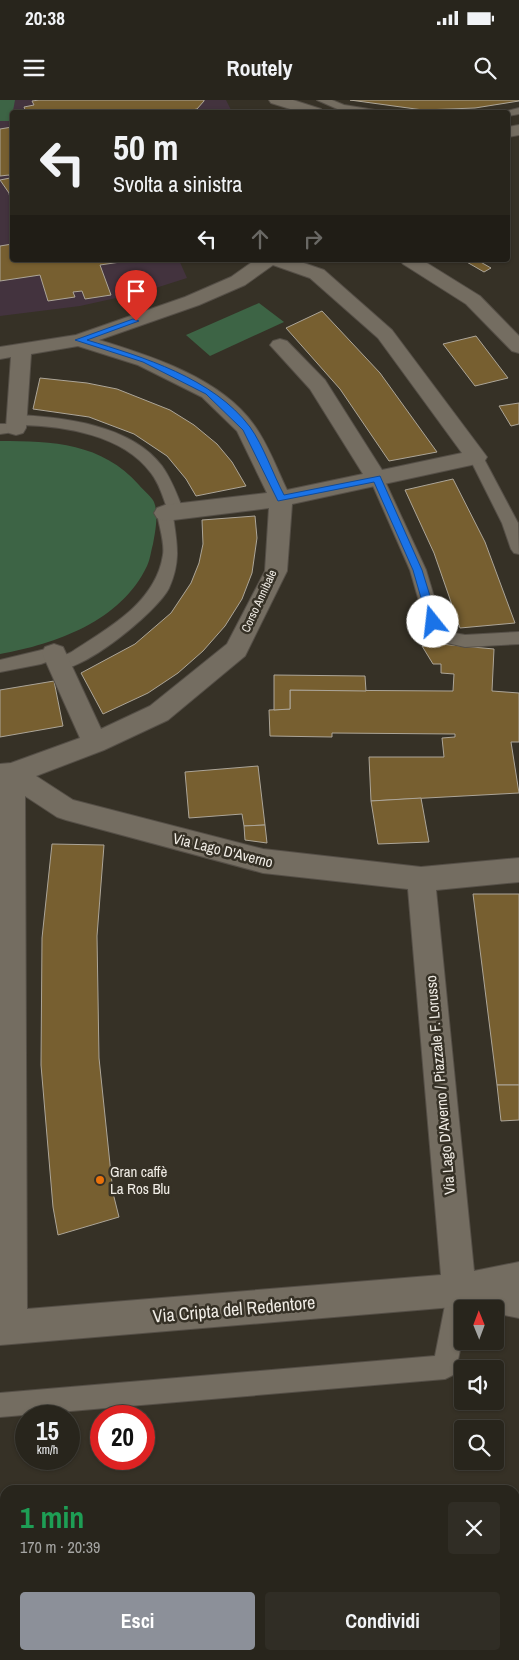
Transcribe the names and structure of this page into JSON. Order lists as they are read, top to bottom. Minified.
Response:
{"streets":{"street":["Corso Annibale","Via Lago D'Averno","Via Lago D'Averno / Piazzale F. Lorusso","Via Cripta del Redentore"]},"crossings":[["Corso Annibale","Via Lago D'Averno"],["Corso Annibale","Via Cripta del Redentore"],["Via Lago D'Averno","Via Lago D'Averno / Piazzale F. Lorusso"],["Via Lago D'Averno","Via Cripta del Redentore"],["Via Lago D'Averno / Piazzale F. Lorusso","Via Cripta del Redentore"]],"places":["Gran caffè La Ros Blu"],"north":"top","page":{"status":"20:38","header":"Routely","turn":["50 m","Svolta a sinistra"],"speed":"15 km/h","limit":"20","heading":["1 min","170 m · 20:39"],"buttons":["Esci","Condividi"]}}
